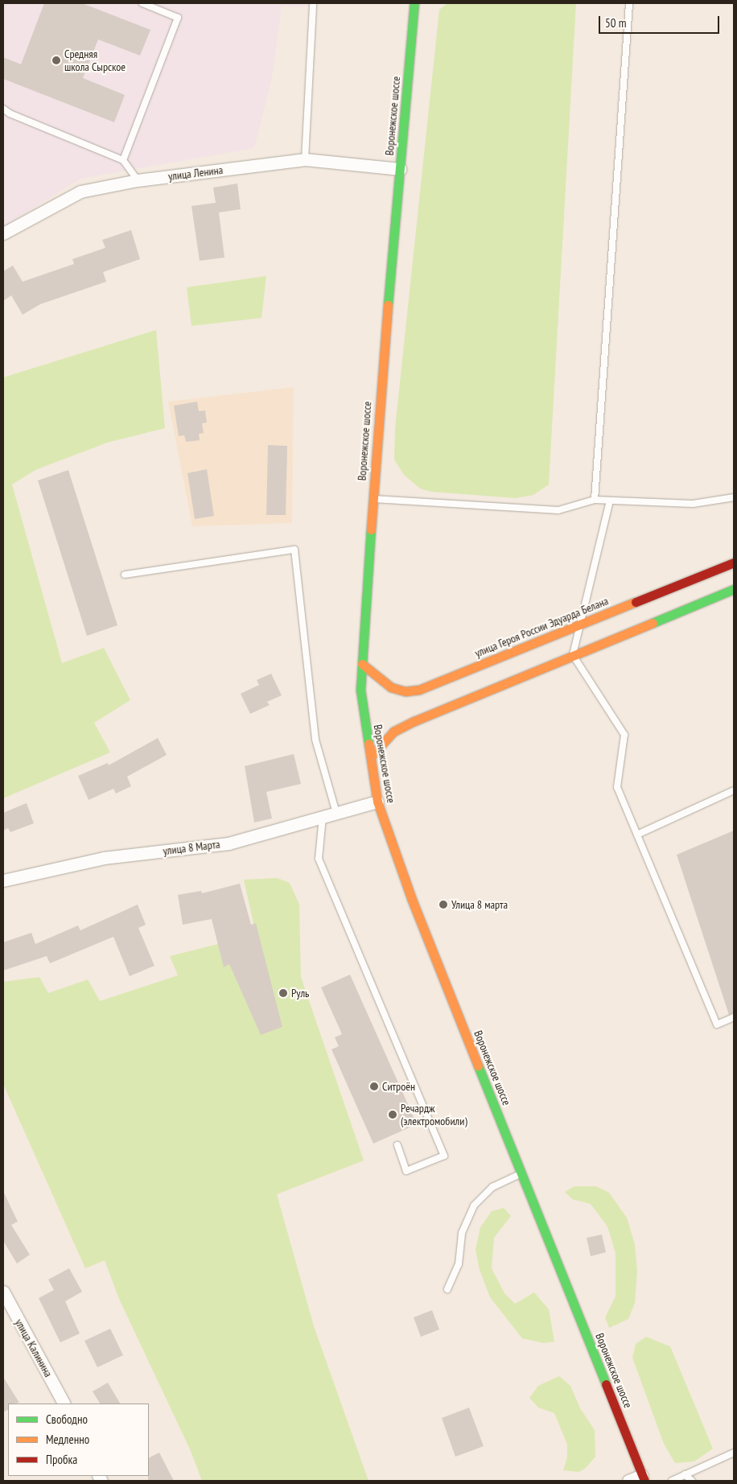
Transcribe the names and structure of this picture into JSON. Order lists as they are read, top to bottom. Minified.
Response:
{"streets":{"main road":["Воронежское шоссе","улица Героя России Эдуарда Белана"],"street":["улица Ленина","улица 8 Марта","улица Калинина"]},"crossings":[["Воронежское шоссе","улица Ленина"],["Воронежское шоссе","улица Героя России Эдуарда Белана"],["Воронежское шоссе","улица 8 Марта"]],"places":["Средняя школа Сырское","Улица 8 марта","Руль","Ситроён","Речардж (электромобили)"],"legend":["Свободно","Медленно","Пробка"],"scale_bar":"50 m"}
